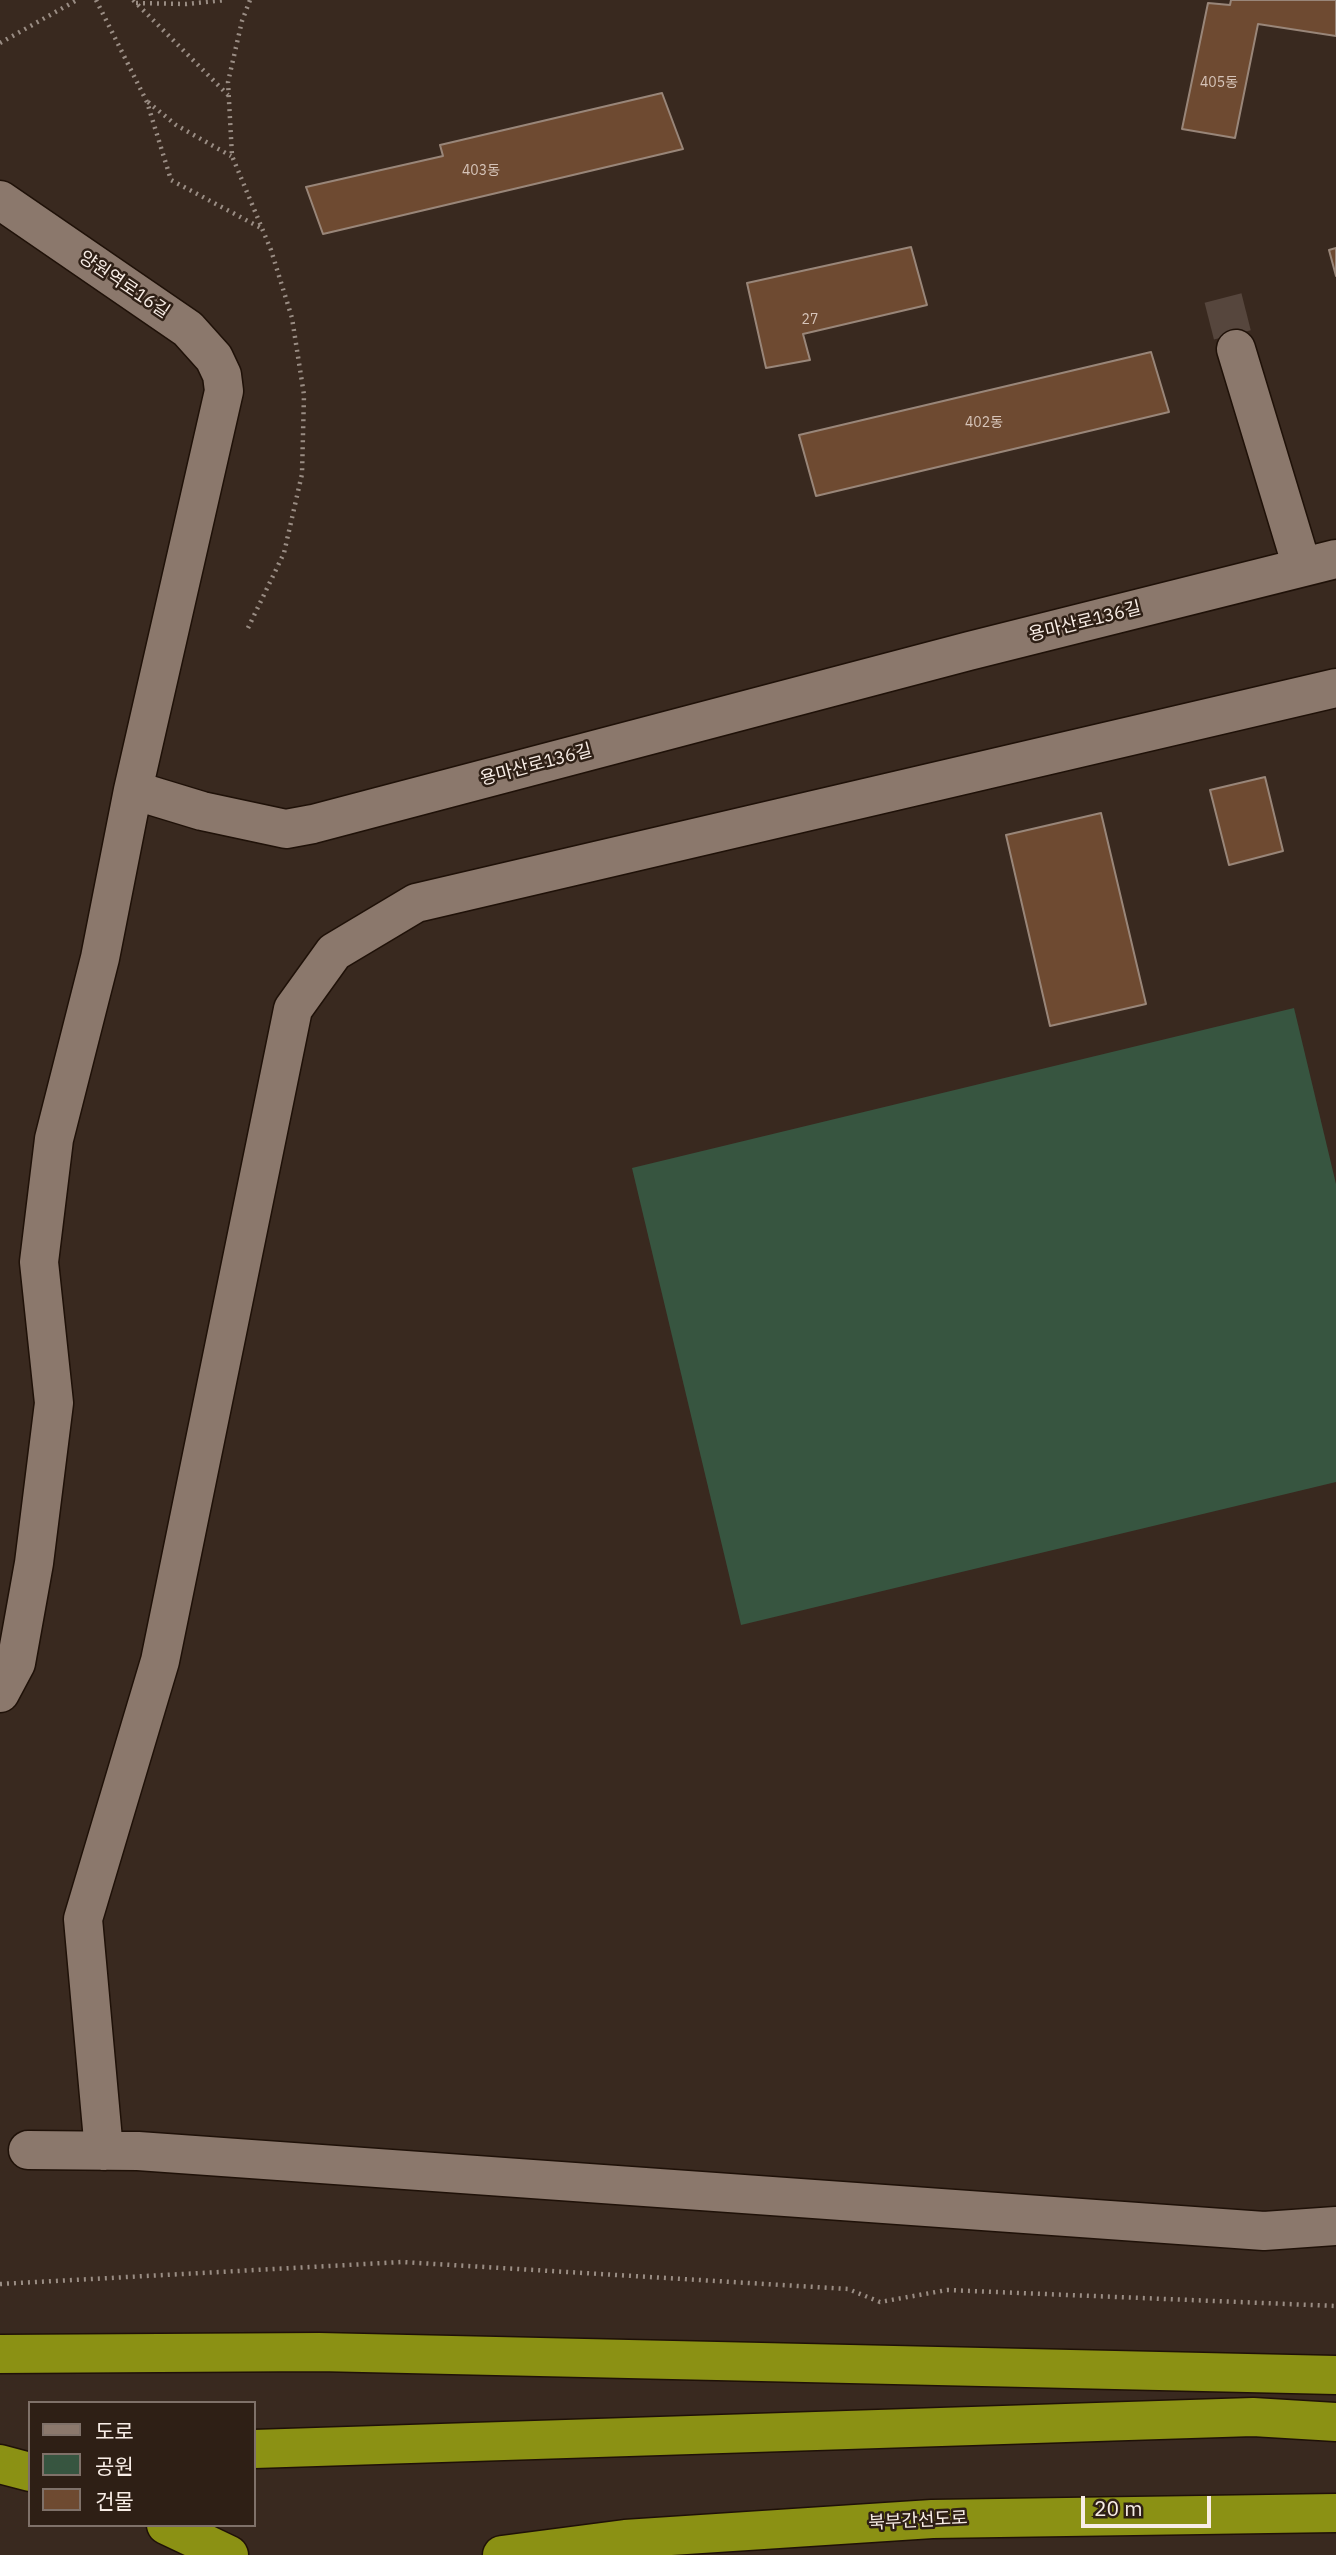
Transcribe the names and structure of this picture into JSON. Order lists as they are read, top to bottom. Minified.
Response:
{"streets":{"highway":["북부간선도로"],"street":["양원역로16길","용마산로136길"]},"crossings":[["양원역로16길","용마산로136길"]],"house_numbers":["405동","403동","27","402동"],"legend":["도로","공원","건물"],"scale_bar":"20 m"}
